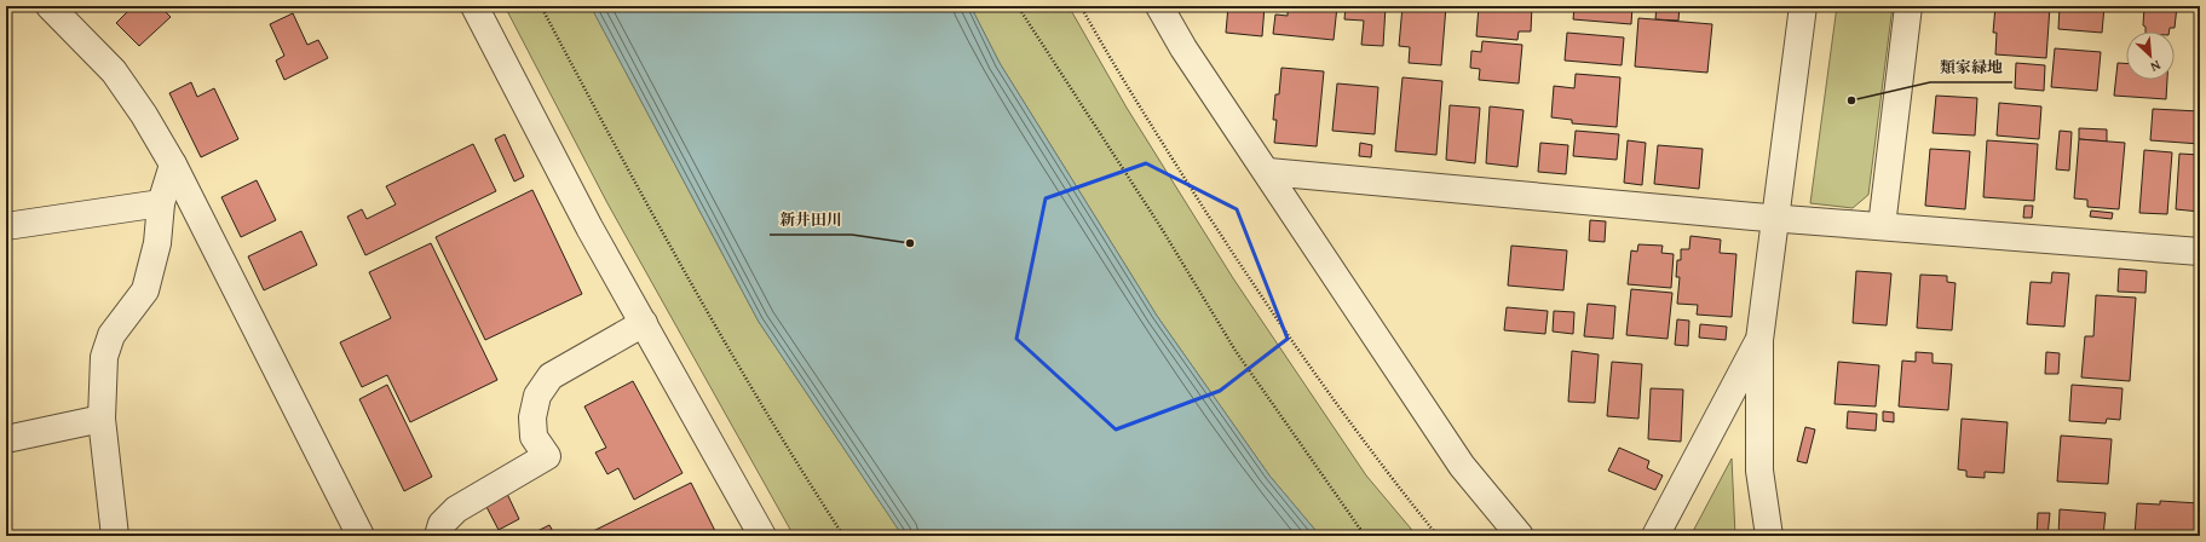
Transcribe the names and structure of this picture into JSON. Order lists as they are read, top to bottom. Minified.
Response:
{"places":["類家緑地","新井田川"],"north":"bottom right"}
